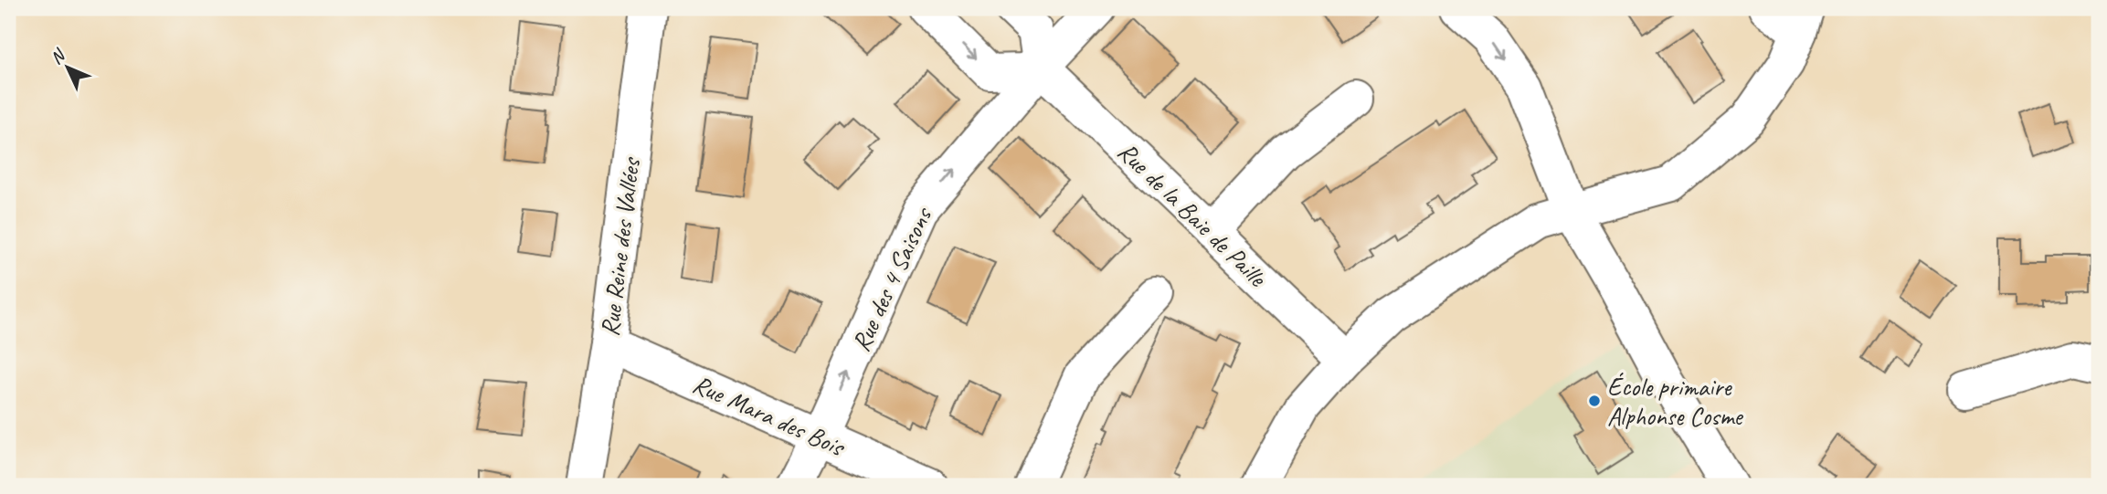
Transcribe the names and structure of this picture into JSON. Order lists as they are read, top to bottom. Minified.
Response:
{"streets":{"street":["Rue de la Baie de Paille","Rue Reine des Vallées","Rue des 4 Saisons","Rue Mara des Bois"]},"crossings":[["Rue de la Baie de Paille","Rue des 4 Saisons"],["Rue Reine des Vallées","Rue Mara des Bois"],["Rue des 4 Saisons","Rue Mara des Bois"]],"places":["École primaire Alphonse Cosme"],"north":"top left"}
